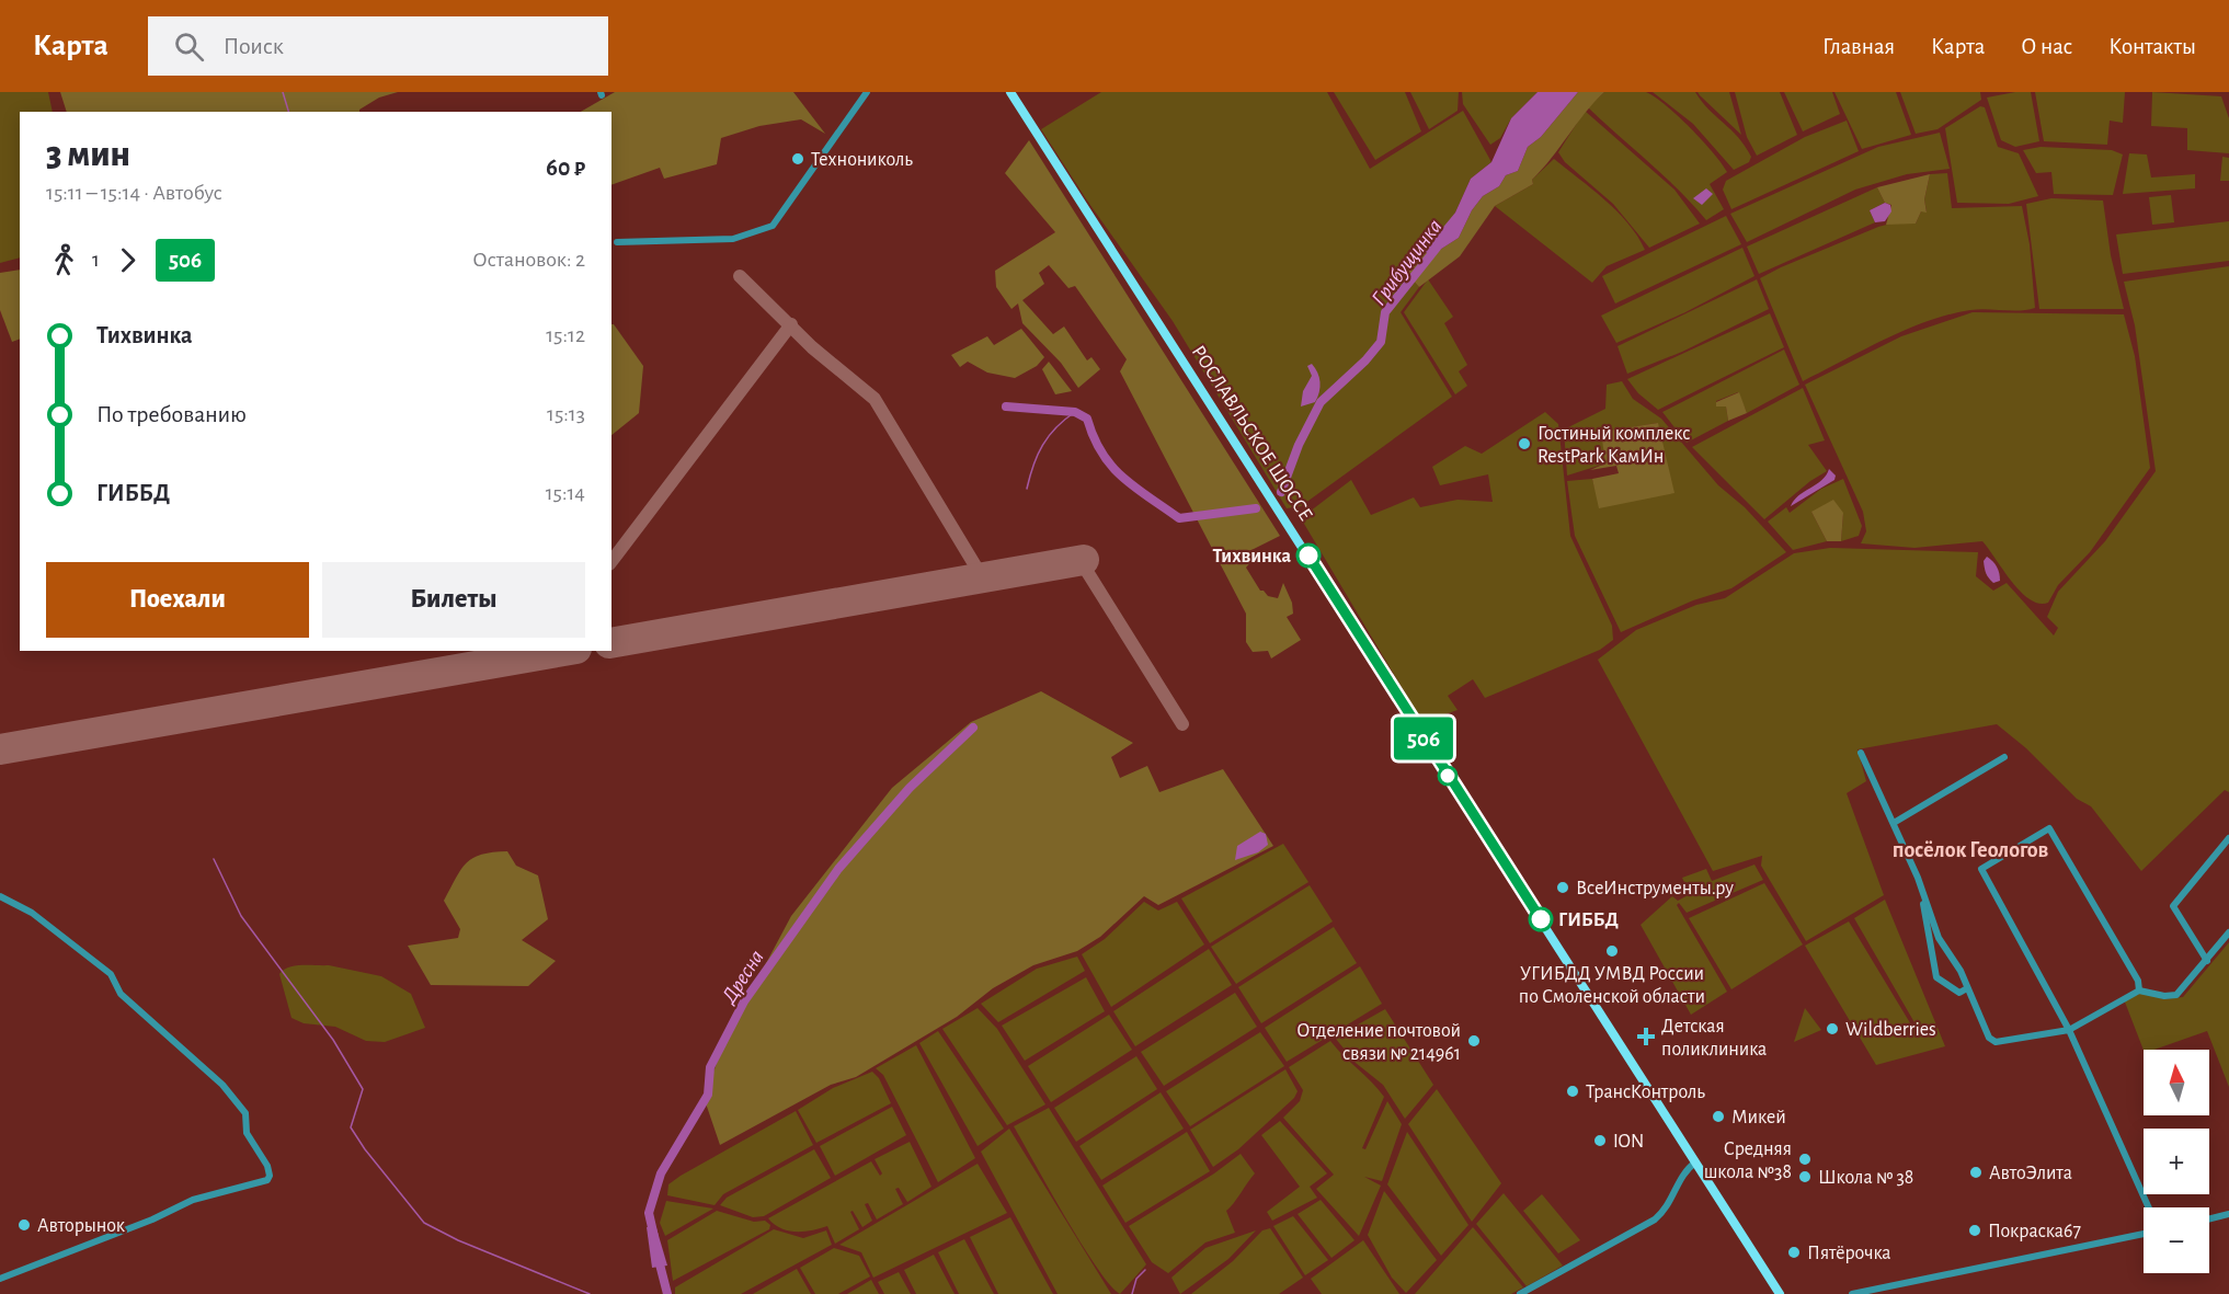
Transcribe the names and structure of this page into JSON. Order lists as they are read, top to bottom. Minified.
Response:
{"streets":{"main road":["РОСЛАВЛЬСКОЕ ШОССЕ"]},"districts":["посёлок Геологов"],"water":["Грибущинка","Дресна"],"places":{"other":["Технониколь","Гостиный комплекс RestPark КамИн","Тихвинка","ВсеИнструменты.ру","ГИББД","УГИБДД УМВД России по Смоленской области","Wildberries","Отделение почтовой связи № 214961","ТрансКонтроль","Микей","ION","Средняя школа №38","АвтоЭлита","Школа № 38","Авторынок","Покраска67","Пятёрочка"],"health":["Детская поликлиника"]},"lines":["bus line 506"],"north":"top","page":{"header":"Карта","search":"Поиск","nav":["Главная","Карта","О нас","Контакты"],"on_map":"506","heading":["3 мин","15:11 – 15:14 · Автобус","60 ₽"],"legs":["1","506","Остановок: 2"],"list":[{"name":"Тихвинка","value":"15:12"},{"name":"По требованию","value":"15:13"},{"name":"ГИББД","value":"15:14"}],"buttons":["Поехали","Билеты"],"map_buttons":["+","−"]}}
